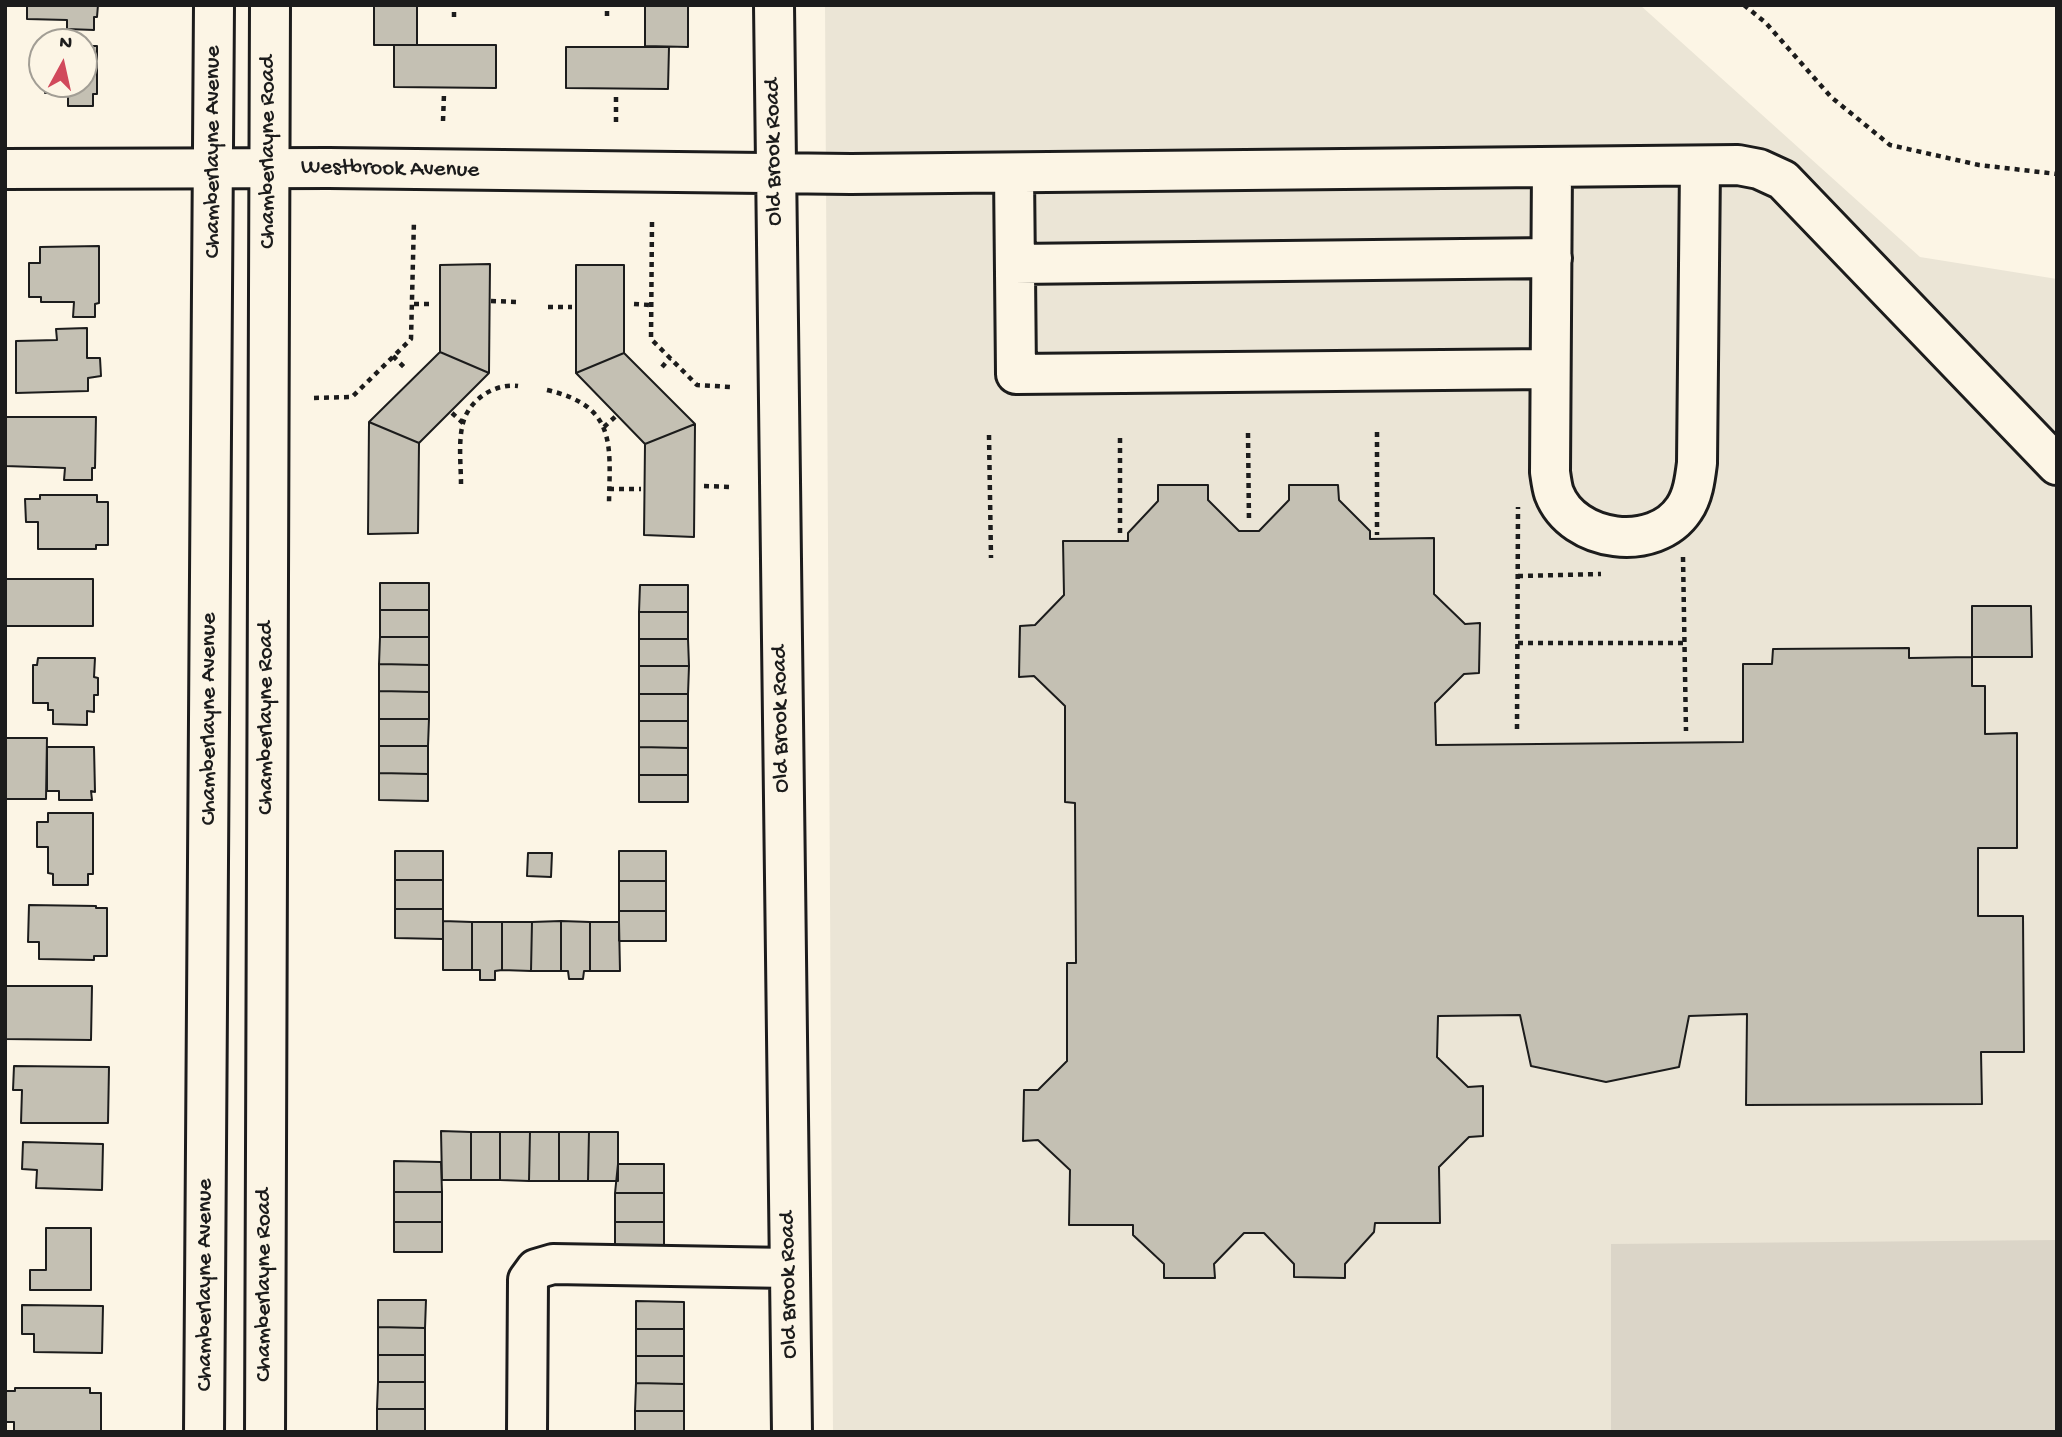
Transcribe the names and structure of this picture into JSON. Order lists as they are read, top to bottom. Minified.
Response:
{"streets":{"main road":["Chamberlayne Avenue","Chamberlayne Road","Old Brook Road","Westbrook Avenue"]},"crossings":[["Chamberlayne Avenue","Westbrook Avenue"],["Chamberlayne Road","Westbrook Avenue"],["Old Brook Road","Westbrook Avenue"]],"north":"top"}
